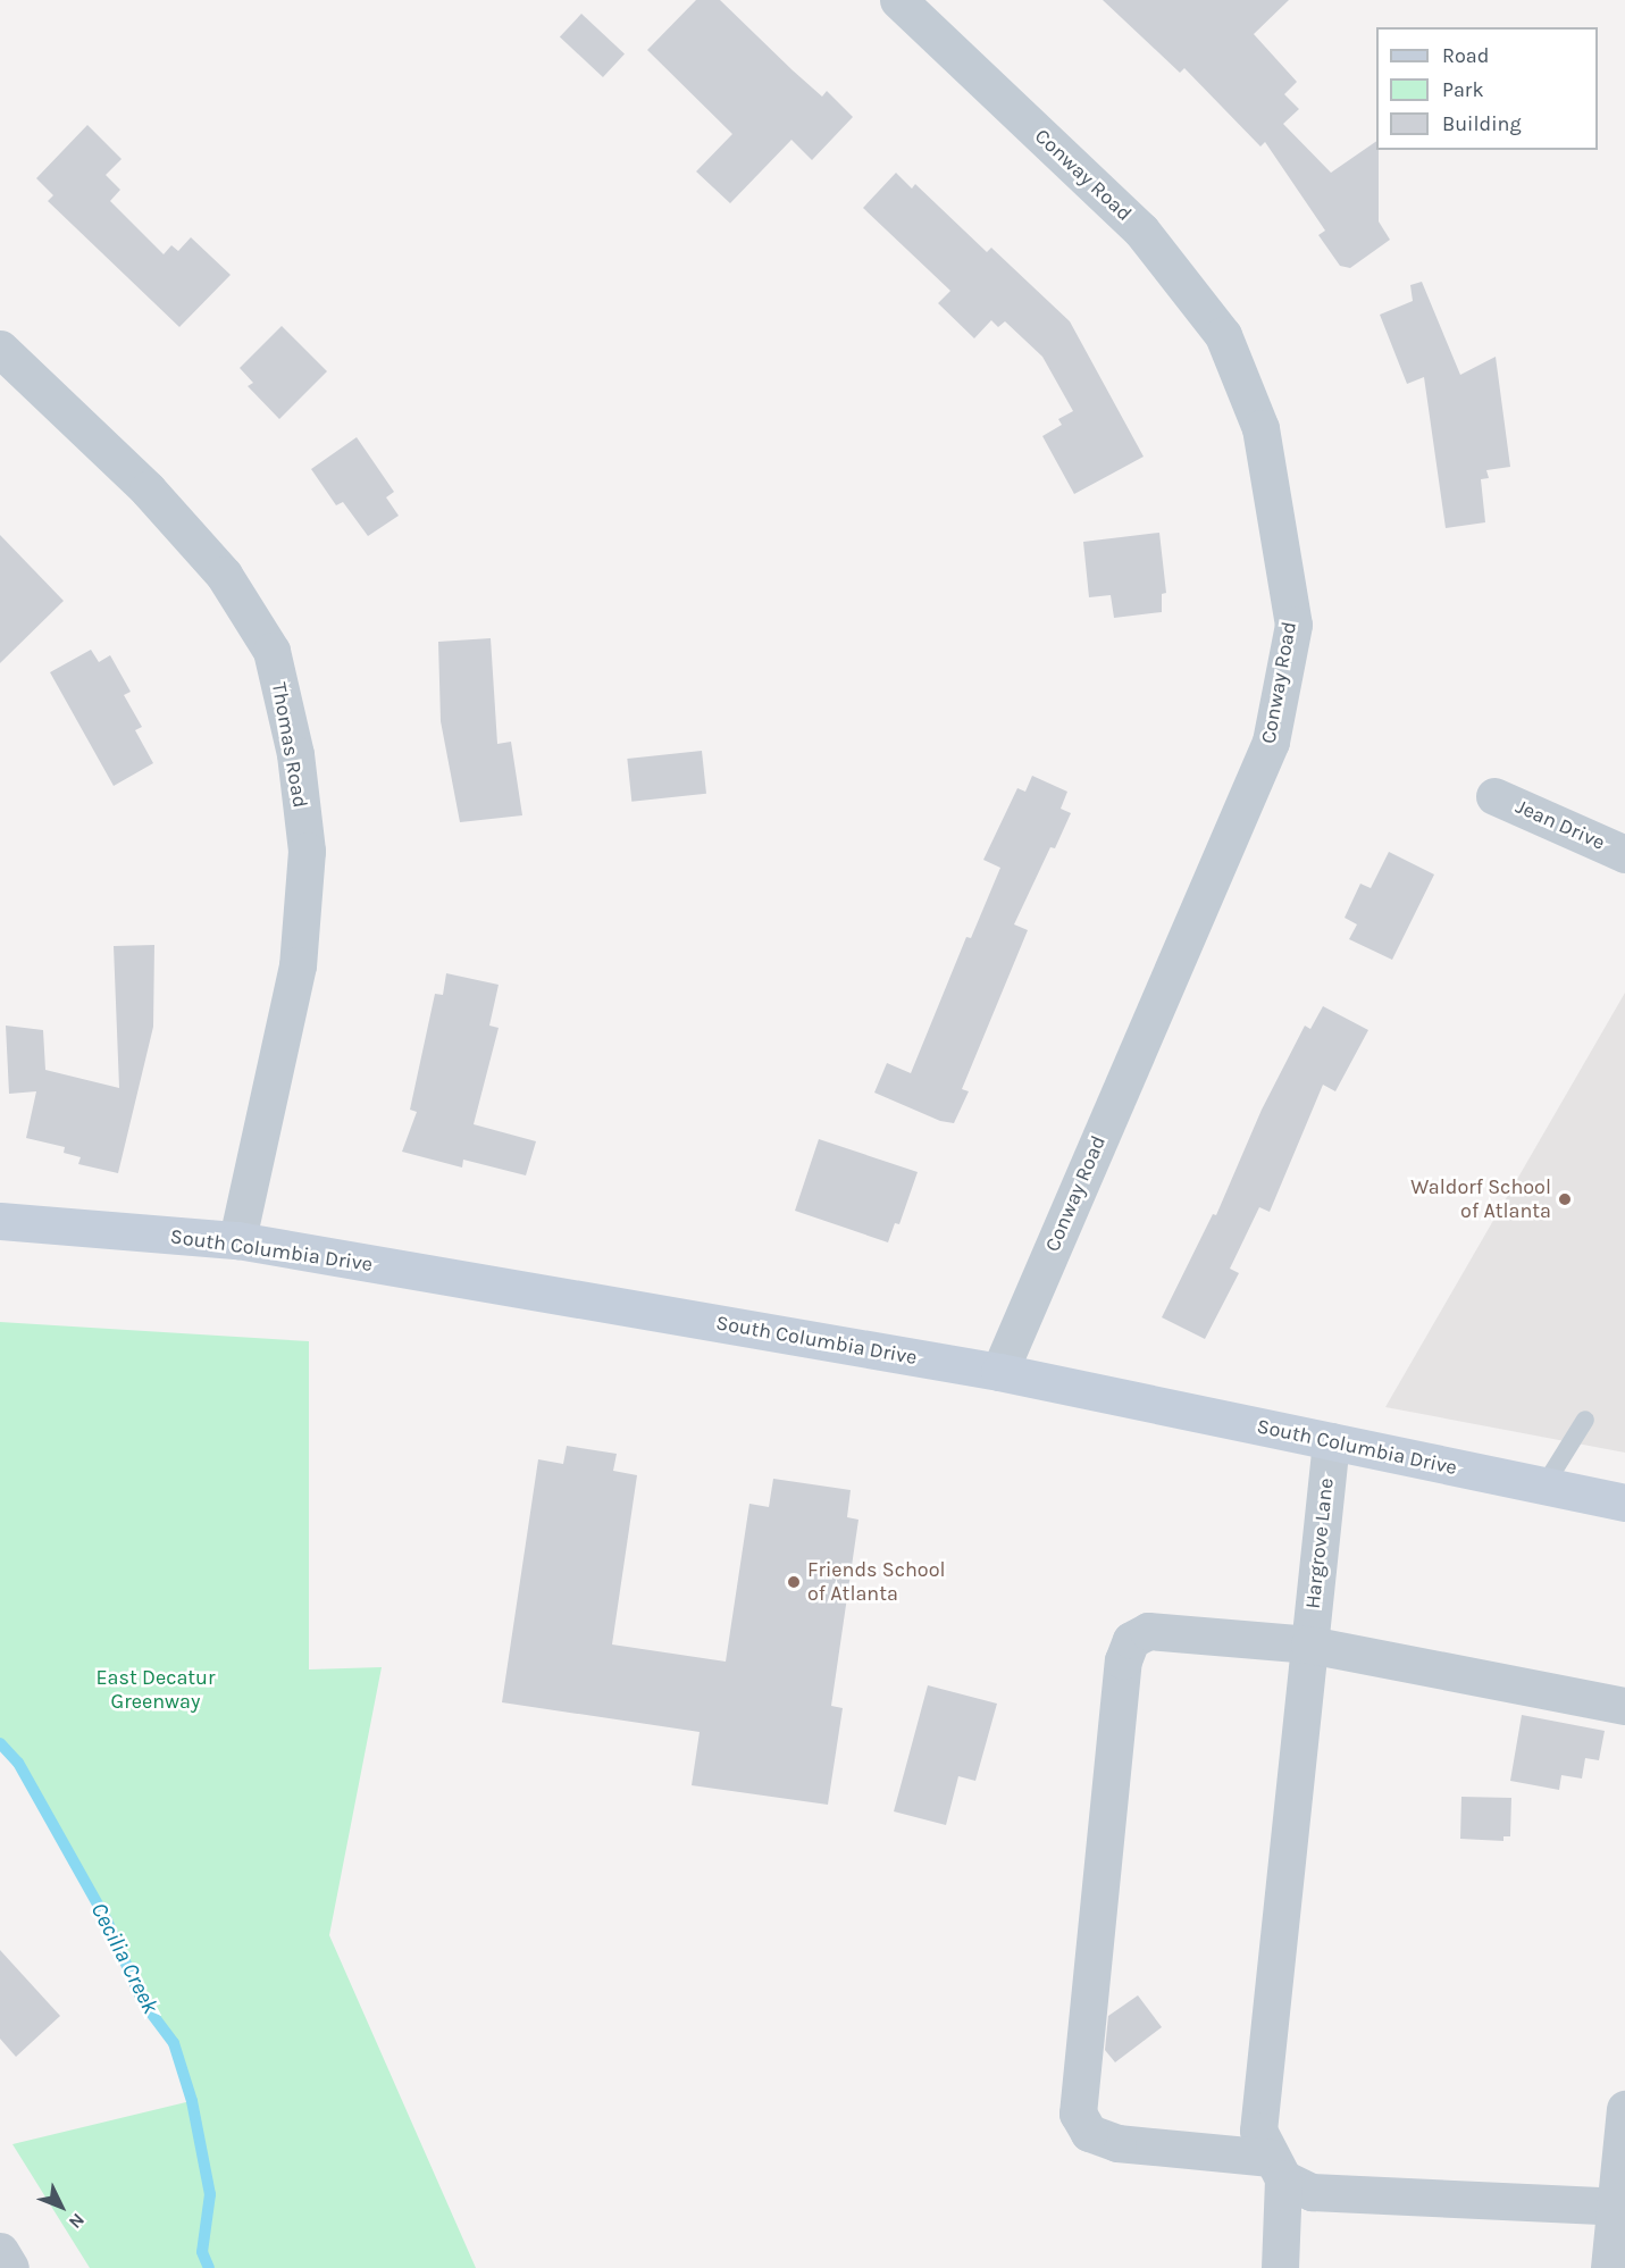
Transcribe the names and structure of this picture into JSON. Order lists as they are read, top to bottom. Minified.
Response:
{"streets":{"main road":["South Columbia Drive"],"street":["Conway Road","Thomas Road","Jean Drive","Hargrove Lane"]},"crossings":[["Conway Road","South Columbia Drive"],["Thomas Road","South Columbia Drive"],["South Columbia Drive","Hargrove Lane"]],"water":["Cecilia Creek"],"parks":["East Decatur Greenway"],"places":["Waldorf School of Atlanta","Friends School of Atlanta"],"legend":["Road","Park","Building"],"north":"bottom right"}
